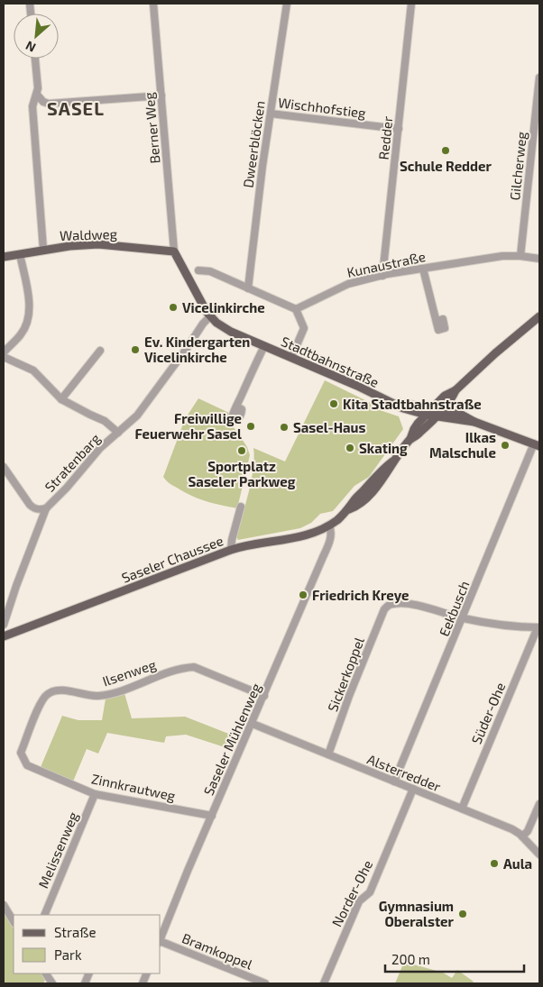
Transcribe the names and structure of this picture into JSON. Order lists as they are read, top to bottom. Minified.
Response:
{"streets":{"main road":["Waldweg","Stadtbahnstraße","Saseler Chaussee"],"street":["Wischhofstieg","Berner Weg","Redder","Dweerblöcken","Gilcherweg","Kunaustraße","Stratenbarg","Eekbusch","Ilsenweg","Sickerkoppel","Süder-Ohe","Saseler Mühlenweg","Alsterredder","Zinnkrautweg","Melissenweg","Norder-Ohe","Bramkoppel"]},"crossings":[["Wischhofstieg","Redder"],["Wischhofstieg","Dweerblöcken"],["Berner Weg","Waldweg"],["Redder","Kunaustraße"],["Gilcherweg","Kunaustraße"],["Stadtbahnstraße","Stratenbarg"],["Stadtbahnstraße","Saseler Chaussee"],["Stadtbahnstraße","Eekbusch"],["Saseler Chaussee","Saseler Mühlenweg"],["Eekbusch","Sickerkoppel"],["Eekbusch","Alsterredder"],["Ilsenweg","Saseler Mühlenweg"],["Ilsenweg","Zinnkrautweg"],["Sickerkoppel","Alsterredder"],["Süder-Ohe","Alsterredder"],["Saseler Mühlenweg","Alsterredder"],["Saseler Mühlenweg","Zinnkrautweg"],["Alsterredder","Norder-Ohe"],["Zinnkrautweg","Melissenweg"]],"districts":["SASEL"],"places":["Schule Redder","Vicelinkirche","Ev. Kindergarten Vicelinkirche","Kita Stadtbahnstraße","Freiwillige Feuerwehr Sasel","Sasel-Haus","Ilkas Malschule","Skating","Sportplatz Saseler Parkweg","Friedrich Kreye","Aula","Gymnasium Oberalster"],"legend":["Straße","Park"],"scale_bar":"200 m","north":"bottom left"}
